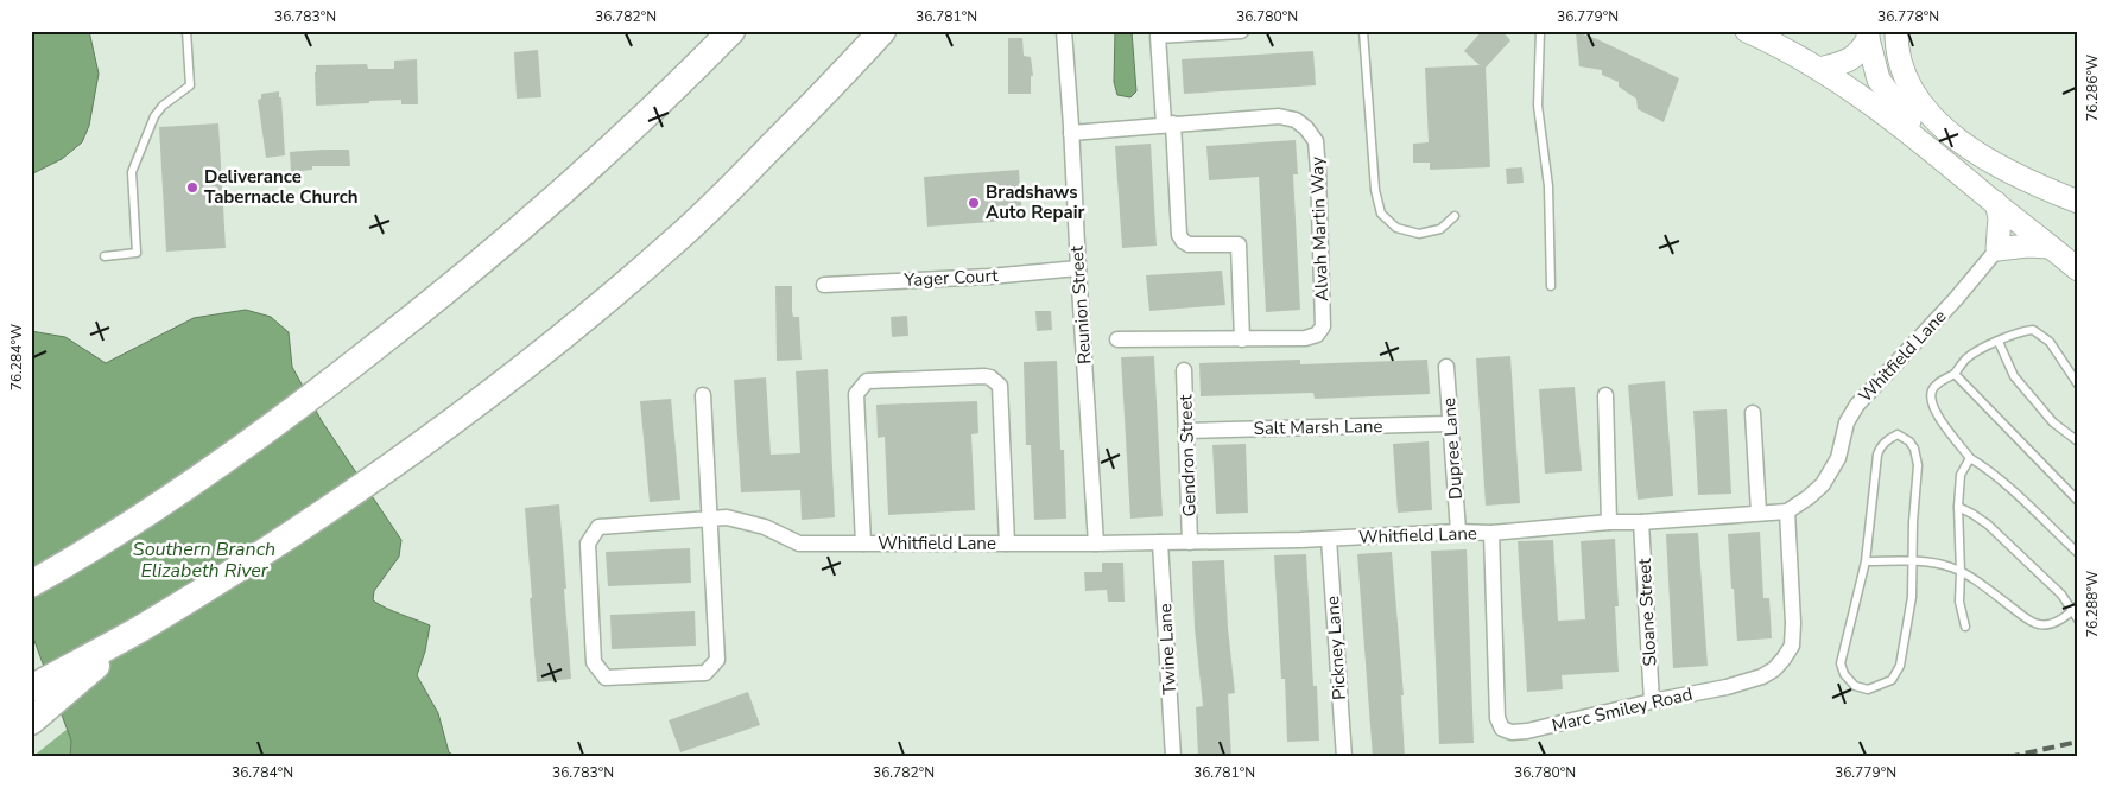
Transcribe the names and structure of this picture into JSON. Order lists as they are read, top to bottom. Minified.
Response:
{"streets":{"street":["Alvah Martin Way","Yager Court","Reunion Street","Whitfield Lane","Salt Marsh Lane","Dupree Lane","Gendron Street","Sloane Street","Pickney Lane","Twine Lane","Marc Smiley Road"]},"crossings":[["Alvah Martin Way","Reunion Street"],["Yager Court","Reunion Street"],["Reunion Street","Whitfield Lane"],["Whitfield Lane","Dupree Lane"],["Whitfield Lane","Gendron Street"],["Whitfield Lane","Sloane Street"],["Whitfield Lane","Pickney Lane"],["Whitfield Lane","Twine Lane"],["Whitfield Lane","Marc Smiley Road"],["Salt Marsh Lane","Dupree Lane"],["Salt Marsh Lane","Gendron Street"],["Sloane Street","Marc Smiley Road"]],"water":["Southern Branch Elizabeth River"],"places":["Deliverance Tabernacle Church","Bradshaws Auto Repair"],"coordinates":["36.783°N","36.782°N","36.781°N","36.780°N","36.779°N","36.778°N","76.286°W","76.284°W","76.288°W","36.784°N"]}
